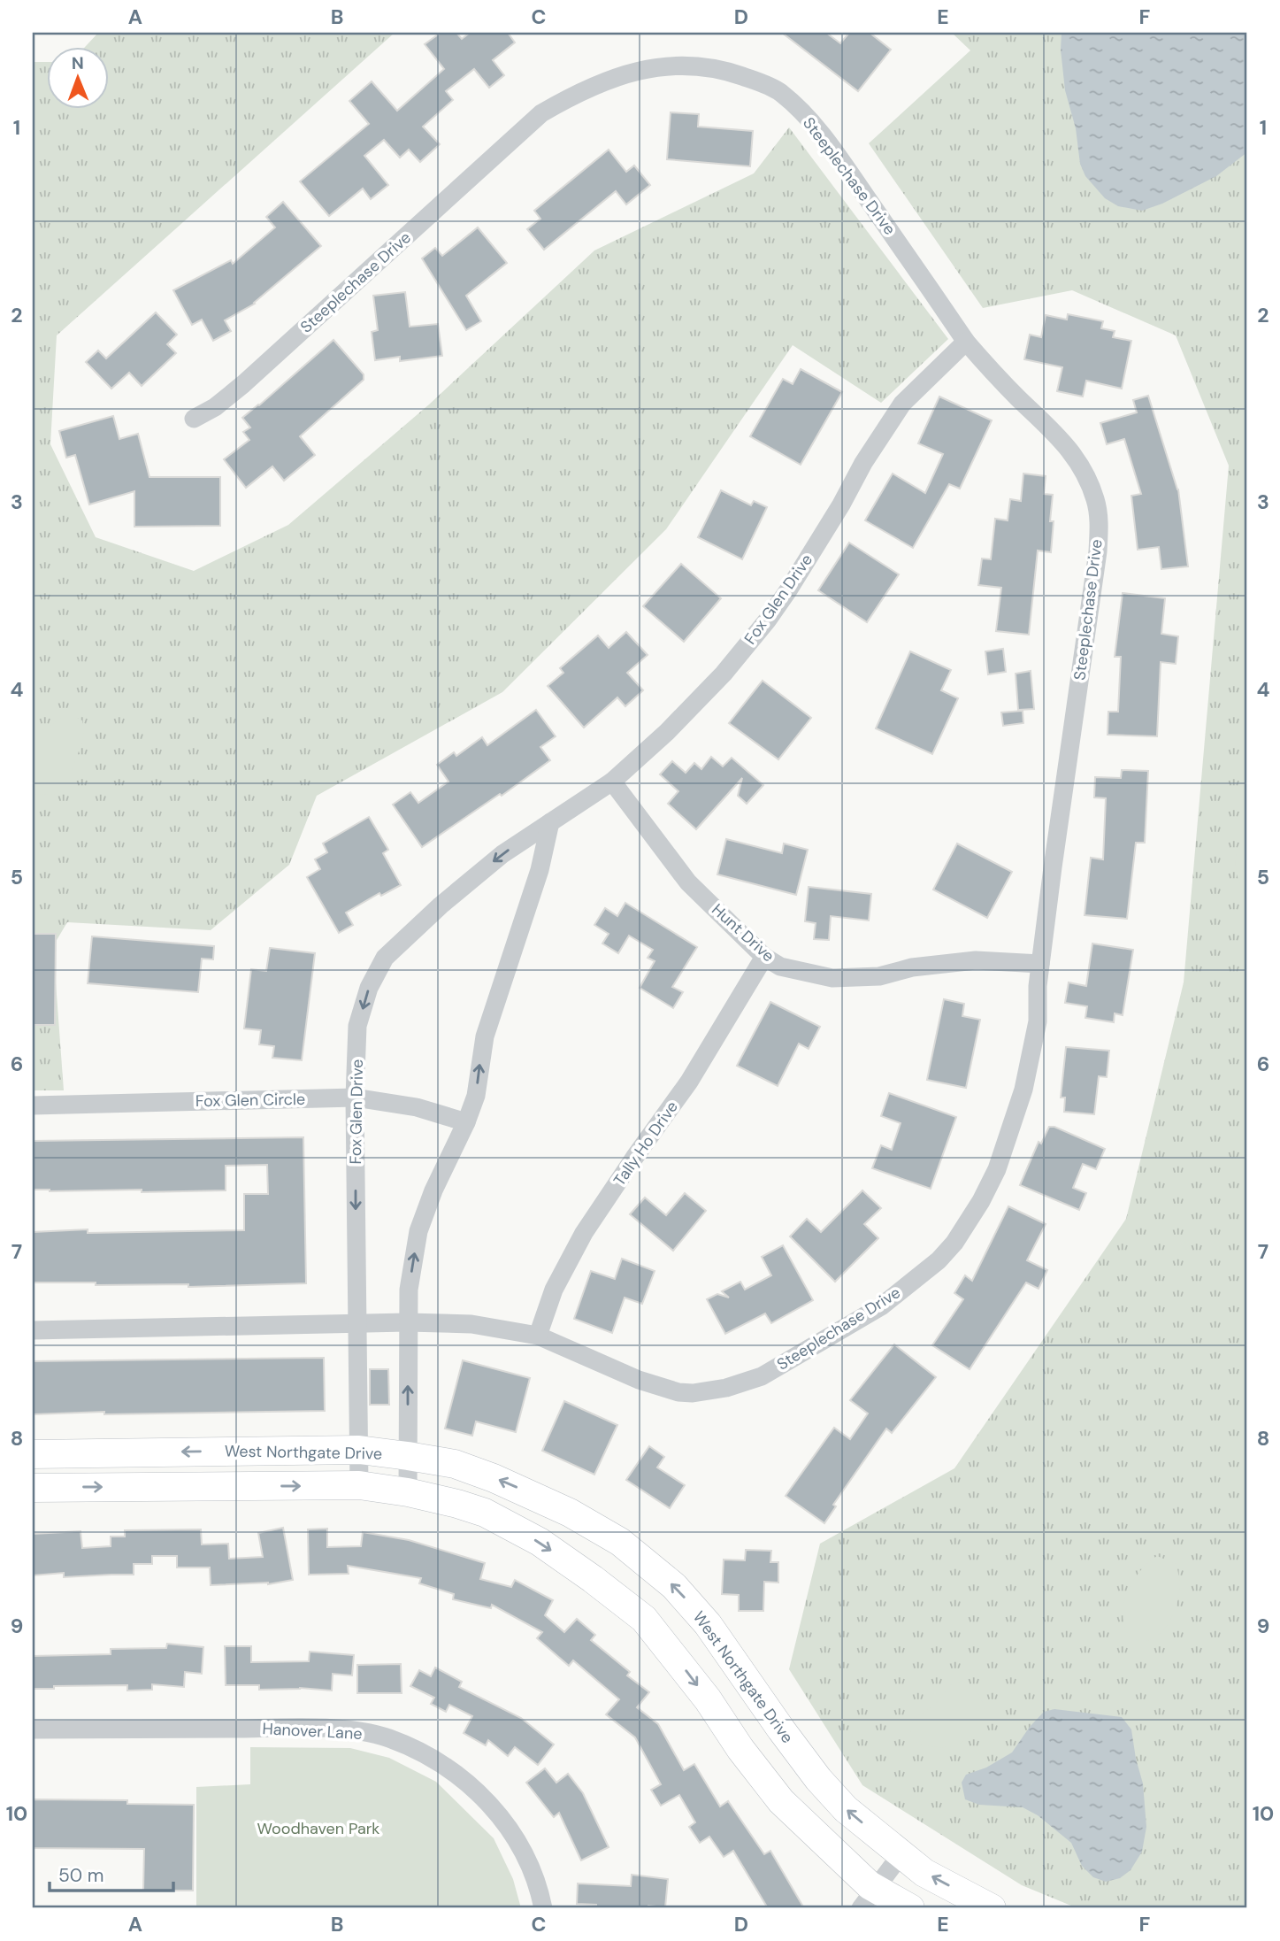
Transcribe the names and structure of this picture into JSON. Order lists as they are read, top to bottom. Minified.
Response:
{"streets":{"main road":["West Northgate Drive"],"street":["Steeplechase Drive","Fox Glen Drive","Hunt Drive","Fox Glen Circle","Tally Ho Drive","Hanover Lane"]},"crossings":[["Steeplechase Drive","Fox Glen Drive"],["Steeplechase Drive","Hunt Drive"],["Steeplechase Drive","Tally Ho Drive"],["Fox Glen Drive","Hunt Drive"],["Fox Glen Drive","Fox Glen Circle"],["Fox Glen Drive","West Northgate Drive"],["Hunt Drive","Tally Ho Drive"]],"parks":["Woodhaven Park"],"scale_bar":"50 m","north":"top","grid":{"columns":["A","B","C","D","E","F"],"rows":["1","2","3","4","5","6","7","8","9","10"]}}
